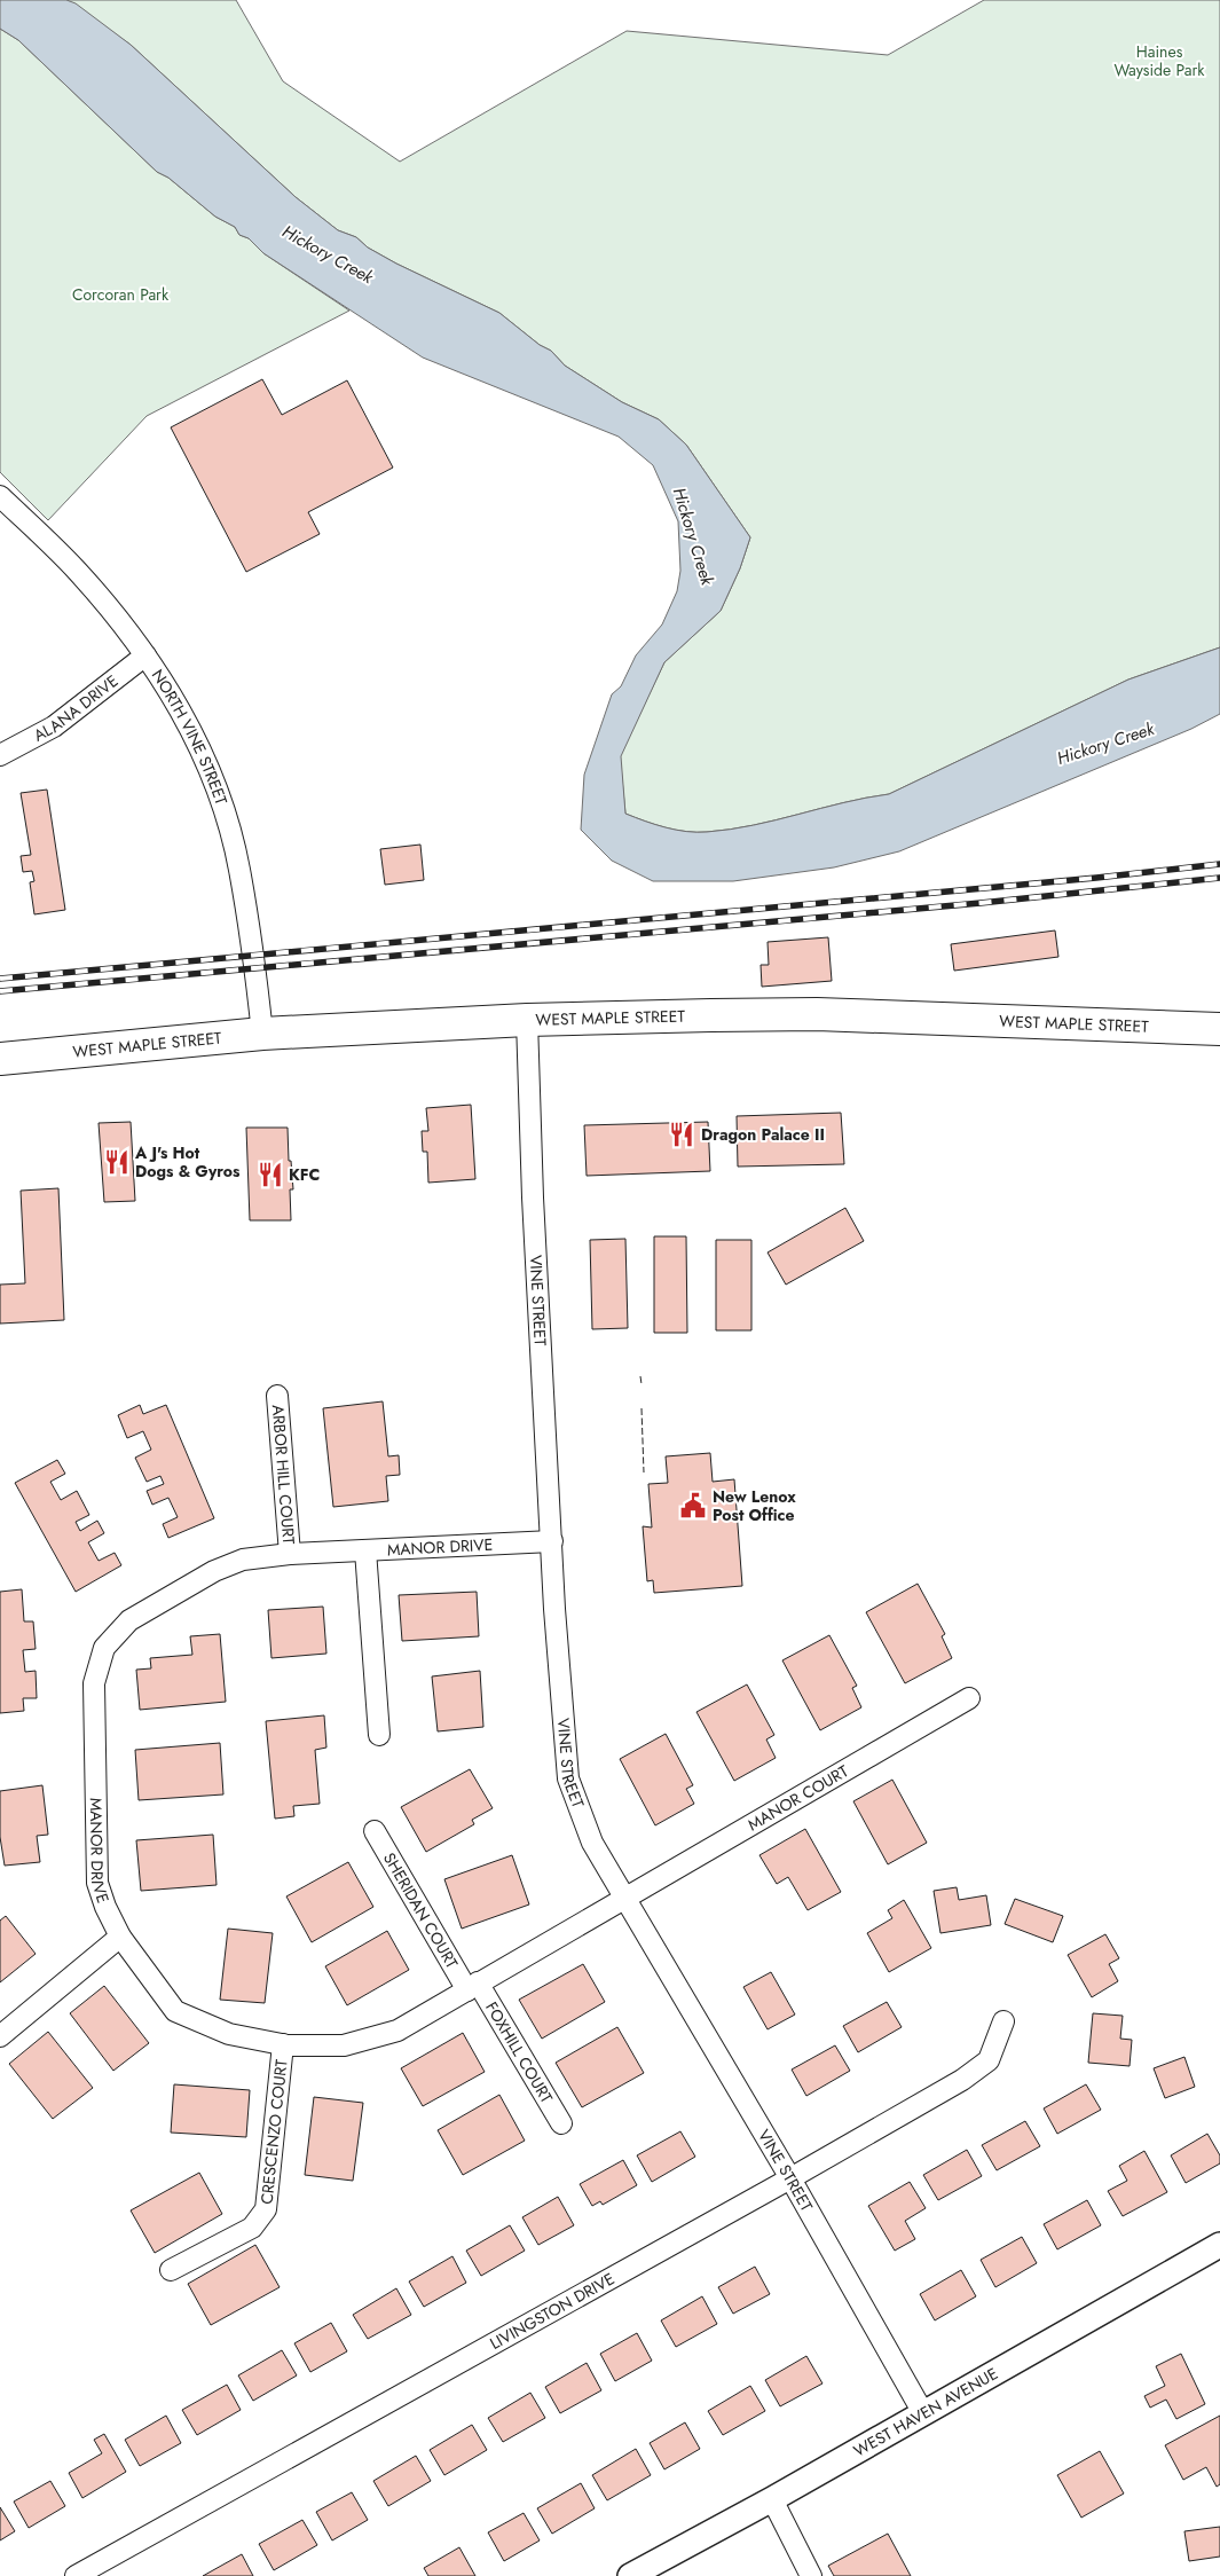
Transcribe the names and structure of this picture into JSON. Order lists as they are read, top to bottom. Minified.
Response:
{"streets":{"main road":["WEST MAPLE STREET"],"street":["ALANA DRIVE","NORTH VINE STREET","VINE STREET","ARBOR HILL COURT","MANOR DRIVE","MANOR COURT","SHERIDAN COURT","FOXHILL COURT","CRESCENZO COURT","LIVINGSTON DRIVE","WEST HAVEN AVENUE"]},"crossings":[["ALANA DRIVE","NORTH VINE STREET"],["NORTH VINE STREET","WEST MAPLE STREET"],["WEST MAPLE STREET","VINE STREET"],["VINE STREET","MANOR DRIVE"],["VINE STREET","MANOR COURT"],["VINE STREET","LIVINGSTON DRIVE"],["VINE STREET","WEST HAVEN AVENUE"],["ARBOR HILL COURT","MANOR DRIVE"],["MANOR DRIVE","MANOR COURT"],["MANOR DRIVE","SHERIDAN COURT"],["MANOR DRIVE","FOXHILL COURT"],["MANOR DRIVE","CRESCENZO COURT"],["SHERIDAN COURT","FOXHILL COURT"]],"water":["Hickory Creek"],"parks":["Haines Wayside Park","Corcoran Park"],"places":{"restaurant":["Dragon Palace II","A J's Hot Dogs & Gyros","KFC"],"public building":["New Lenox Post Office"]}}
